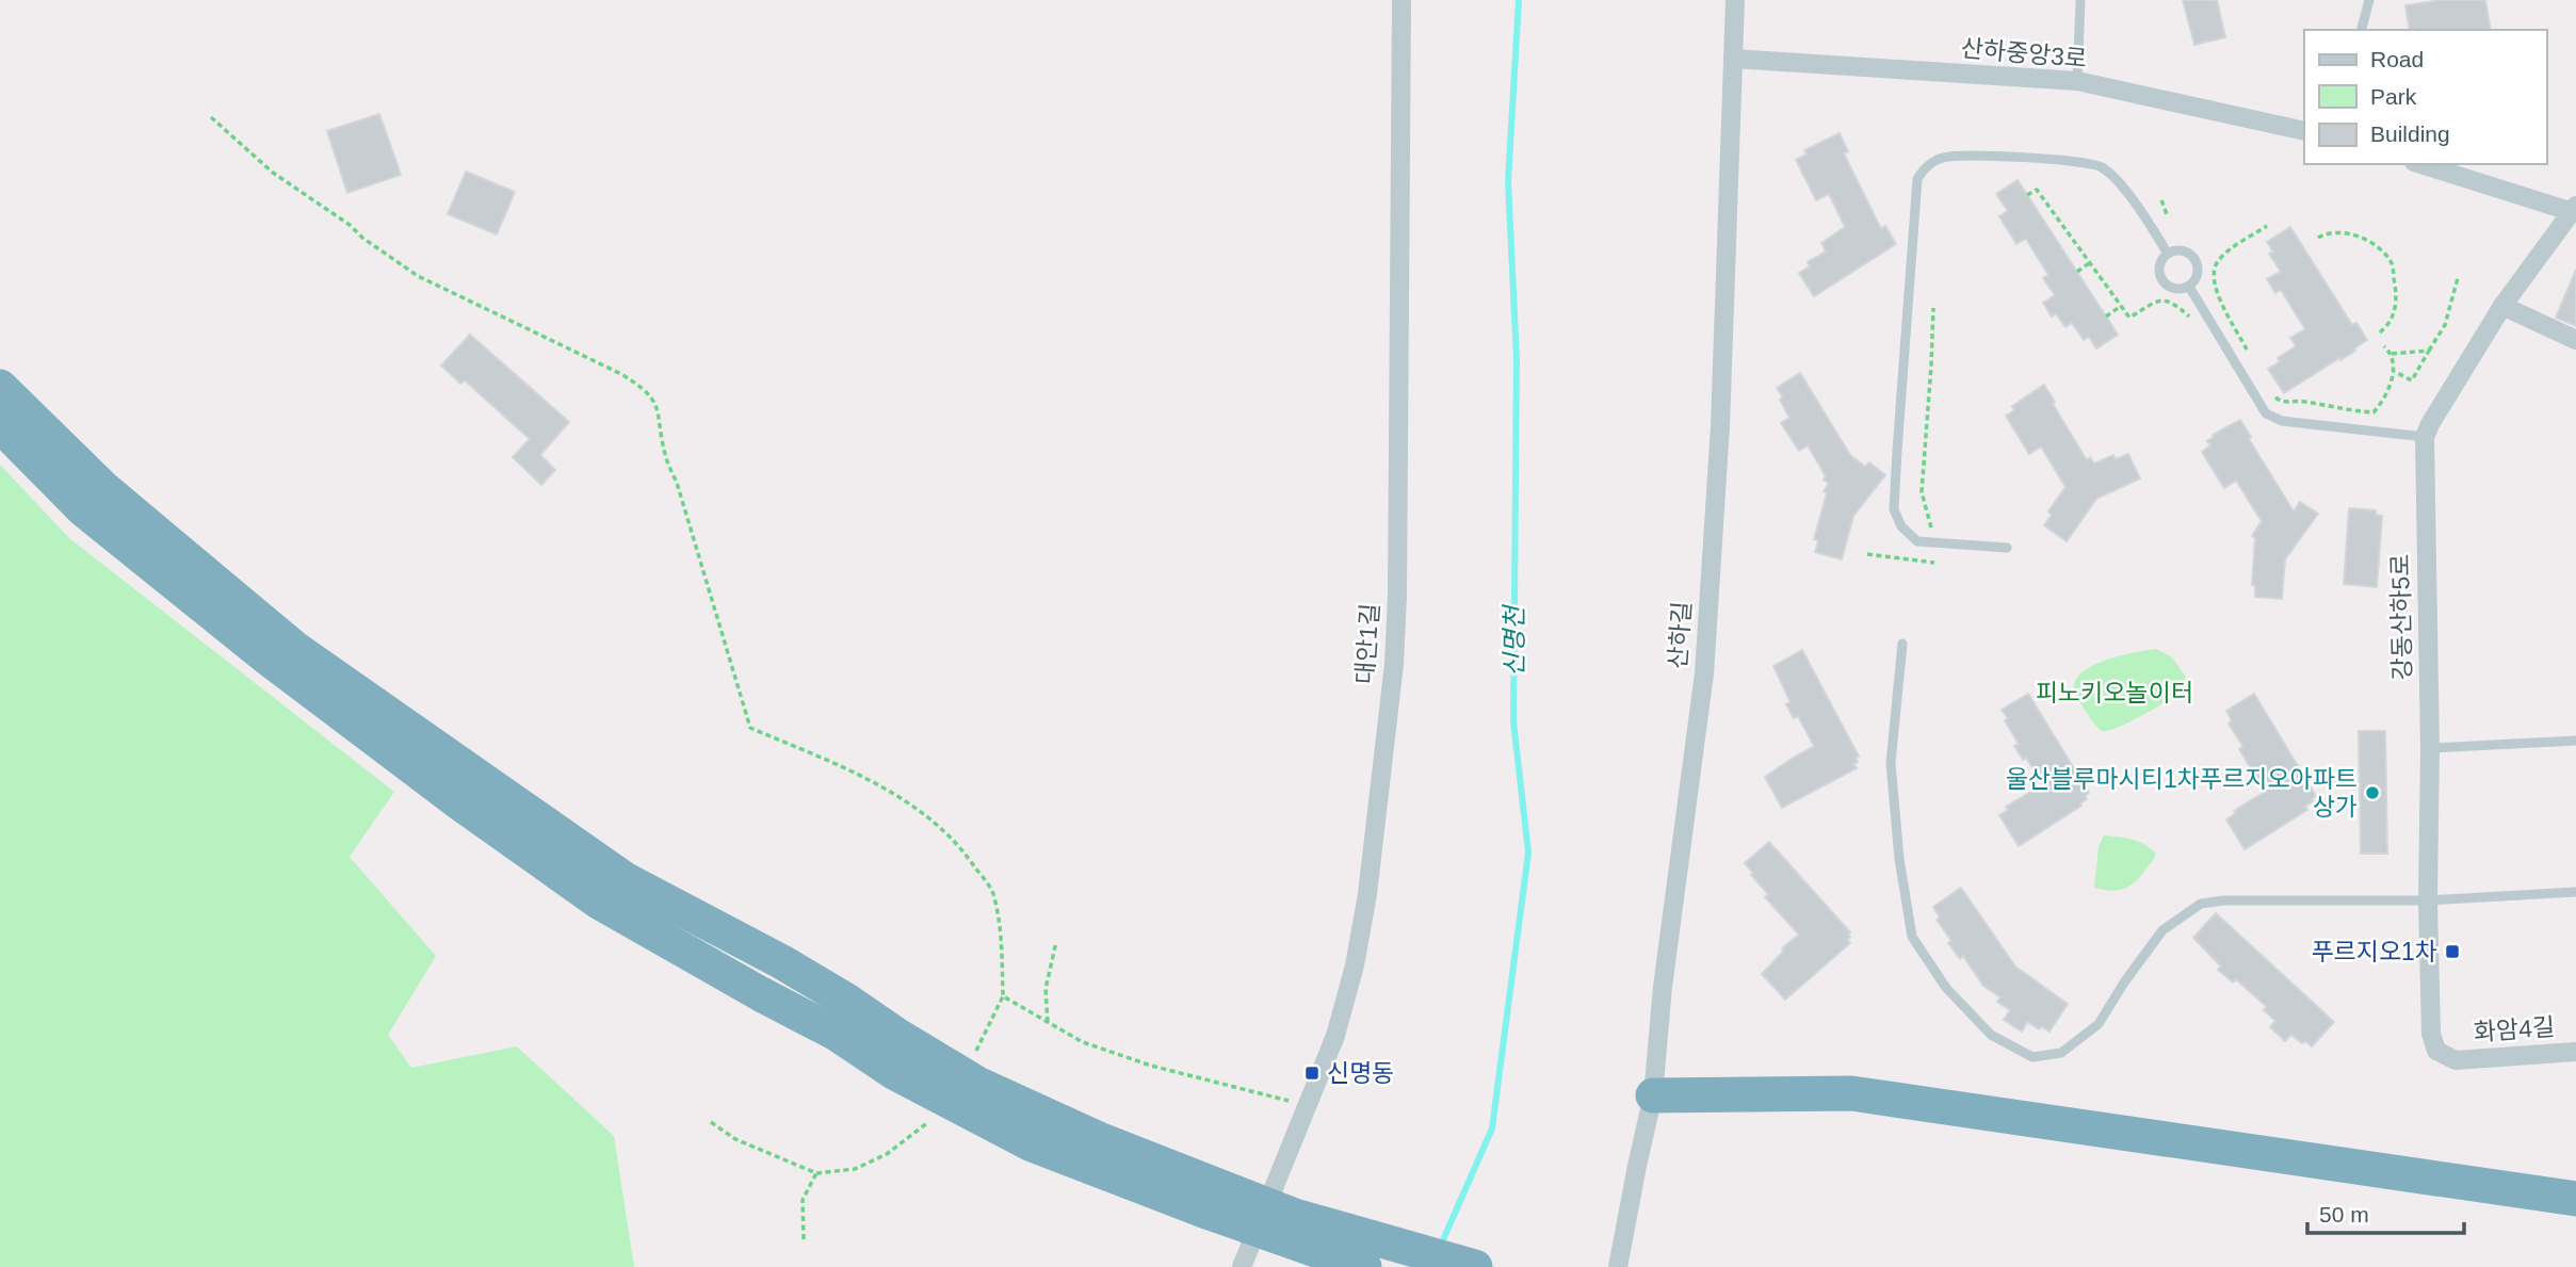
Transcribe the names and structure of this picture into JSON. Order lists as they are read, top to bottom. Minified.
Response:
{"streets":{"street":["산하중앙3로","강동산하5로","산하길","대안1길","화암4길"]},"crossings":[["산하중앙3로","산하길"],["강동산하5로","화암4길"]],"water":["신명천"],"parks":["피노키오놀이터"],"places":{"other":["울산블루마시티1차푸르지오아파트 상가"],"transit":["푸르지오1차","신명동"]},"legend":["Road","Park","Building"],"scale_bar":"50 m"}
